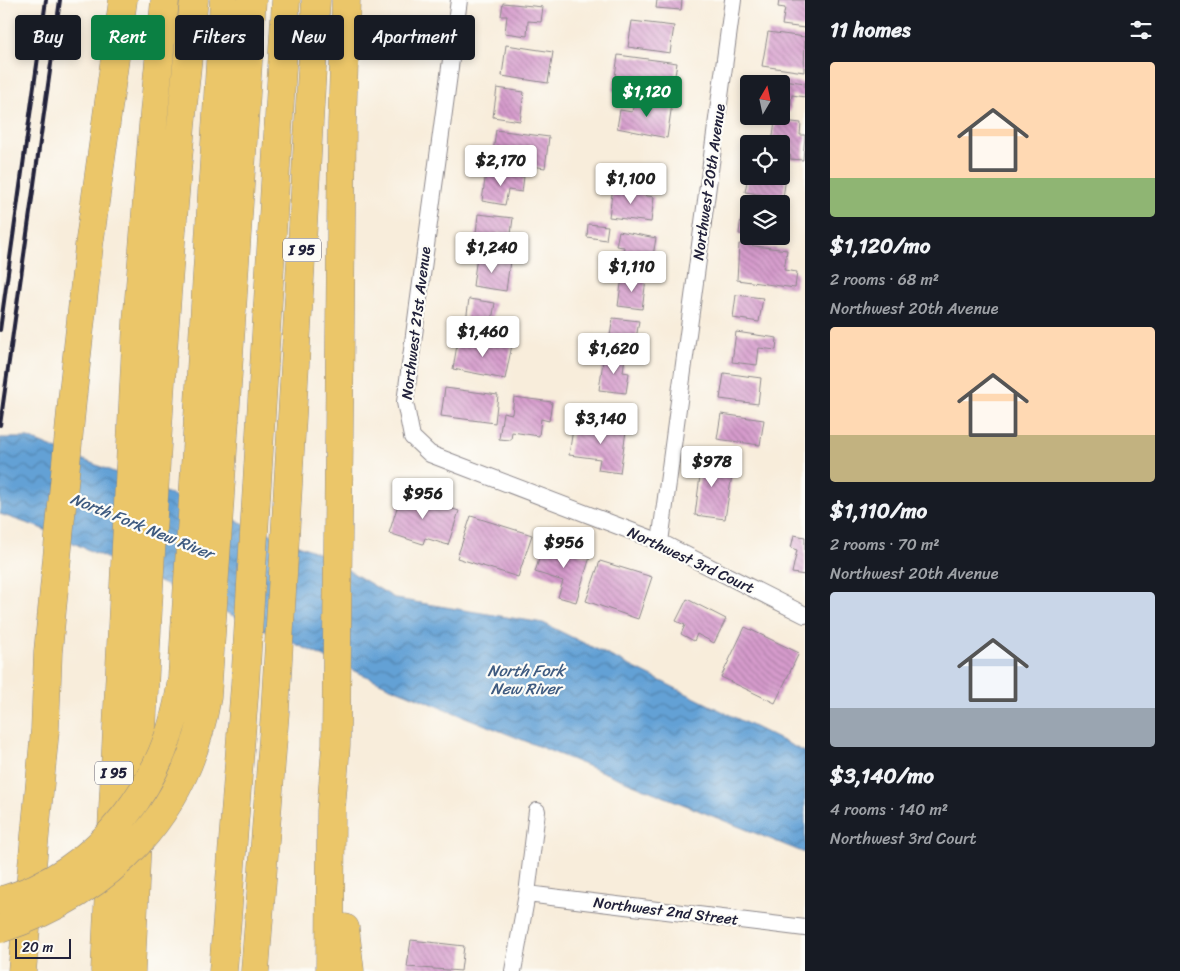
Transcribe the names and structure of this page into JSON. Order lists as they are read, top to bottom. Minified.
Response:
{"streets":{"highway":["I 95"],"street":["Northwest 20th Avenue","Northwest 21st Avenue","Northwest 3rd Court","Northwest 2nd Street"]},"crossings":[["Northwest 20th Avenue","Northwest 3rd Court"],["Northwest 21st Avenue","Northwest 3rd Court"]],"water":["North Fork New River"],"scale_bar":"20 m","north":"top","page":{"heading":"11 homes","chip":["Buy","Rent","Filters","New","Apartment"],"list":[{"name":"$1,120/mo","note":"2 rooms · 68 m² · Northwest 20th Avenue"},{"name":"$1,110/mo","note":"2 rooms · 70 m² · Northwest 20th Avenue"},{"name":"$3,140/mo","note":"4 rooms · 140 m² · Northwest 3rd Court"}],"price":["$1,120","$2,170","$1,100","$1,240","$1,110","$1,460","$1,620","$3,140","$978","$956","$956"],"scale":"20 m"}}
